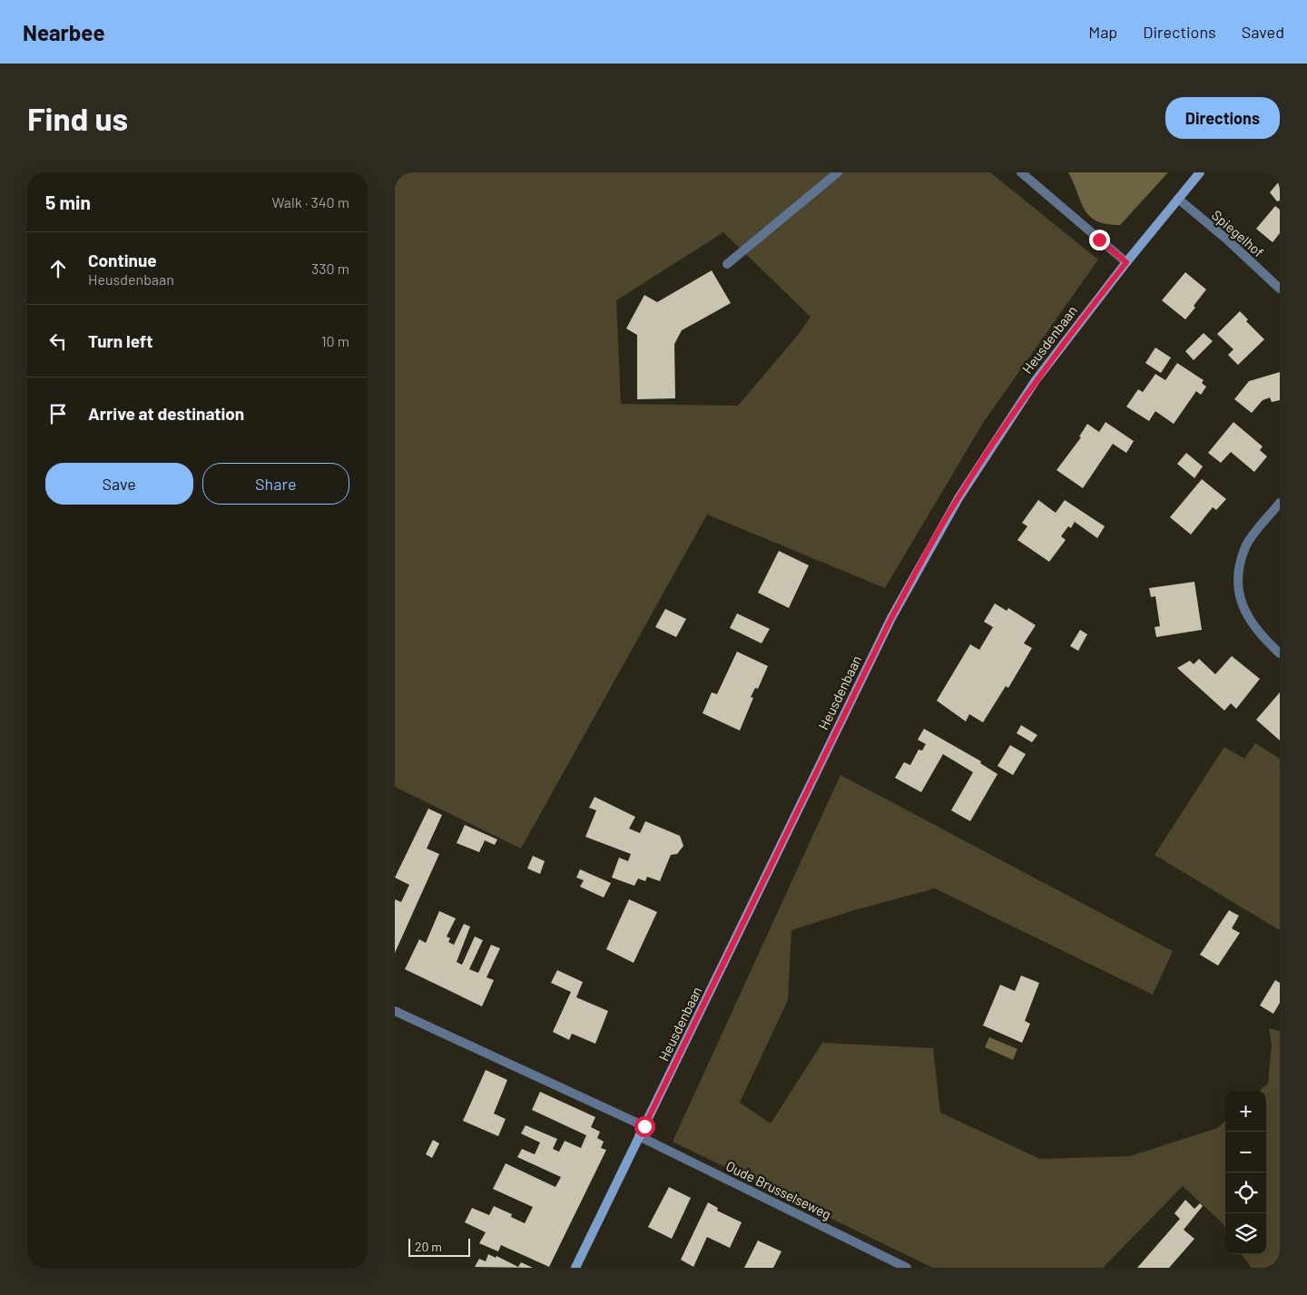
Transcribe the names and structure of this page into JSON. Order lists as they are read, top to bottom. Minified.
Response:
{"streets":{"main road":["Heusdenbaan"],"street":["Spiegelhof","Oude Brusselseweg"]},"crossings":[["Spiegelhof","Heusdenbaan"],["Heusdenbaan","Oude Brusselseweg"]],"scale_bar":"20 m","page":{"header":"Nearbee","nav":["Map","Directions","Saved"],"buttons":["Directions",["Save","Share"]],"title":"Find us","heading":["5 min","Walk · 340 m"],"list":[["Continue","Heusdenbaan","330 m"],["Turn left","10 m"],"Arrive at destination"],"map_buttons":["+","−"],"scale":"20 m"}}
